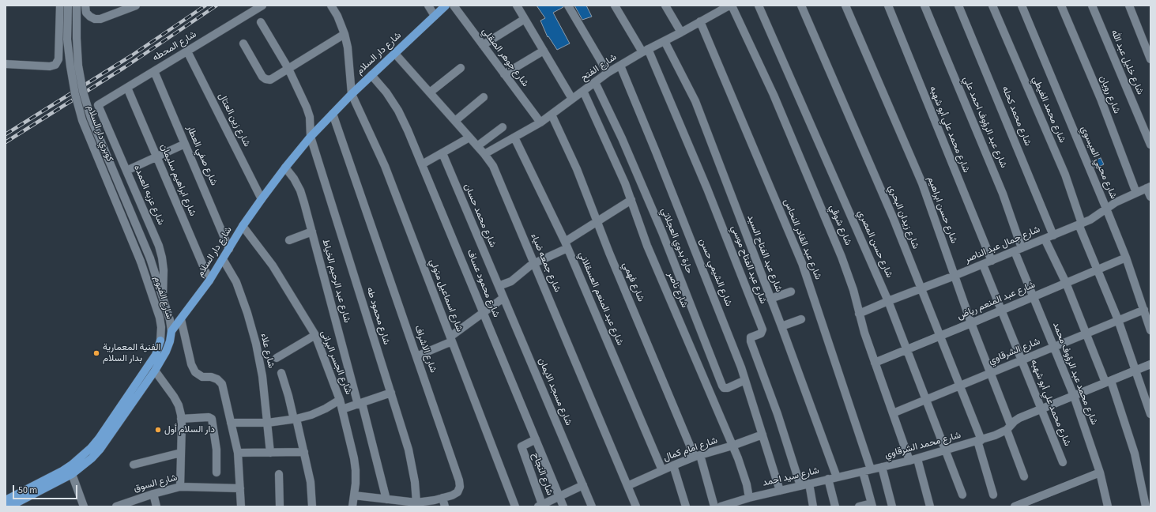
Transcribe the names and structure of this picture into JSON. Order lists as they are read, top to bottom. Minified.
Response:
{"streets":{"main road":["شارع دار السلام"],"street":["شارع المحطه","شارع جوهر الصقلي","شارع خليل عبد الله","شارع الفتح","شارع رويان","شارع محمد الغيطي","شارع محمد كحله","شارع زين العتال","شارع عبد الرؤوف احمد علي","شارع محمد علي أبو شهبه","كوبري دار السلام","شارع صفي العطار","شارع محيي العيسوي","شارع ابراهيم سليمان","شارع عزبه العمده","شارع حسن ابراهيم","شارع محمد حسان","شارع زيدان البحري","شارع شوقي","شارع عبد القادر النحاس","حارة بدوي العجلاتي","شارع حسن المصري","شارع جمال عبد الناصر","شارع عبد الفتاح السيد","شارع جمعه ضياء","شارع عبد الفتاح موسي","شارع الشيمي حسن","شارع عبد الرحيم الخياط","شارع فهمي","شارع محمود عساف","شارع ناصر","شارع اسماعيل متولي","شارع الفيوم","شارع عبد المنعم العسقلاني","شارع عبد المنعم رياض","شارع محمود طه","شارع الاشراف","شارع علاء","شارع الشرقاوي","شارع الجسر البرانى","شارع محمد عبد الرؤوف محمد","شارع مسجد الايمان","شارع محمد الشرقاوي","شارع امام كمال","شارع النجاح","شارع سيد احمد","شارع السوق"]},"crossings":[["شارع المحطه","شارع زين العتال"],["شارع المحطه","شارع صفي العطار"],["شارع المحطه","شارع ابراهيم سليمان"],["شارع المحطه","شارع عزبه العمده"],["شارع دار السلام","شارع زين العتال"],["شارع دار السلام","شارع صفي العطار"],["شارع دار السلام","شارع ابراهيم سليمان"],["شارع دار السلام","شارع جمعه ضياء"],["شارع دار السلام","شارع عبد الرحيم الخياط"],["شارع دار السلام","شارع محمود عساف"],["شارع دار السلام","شارع اسماعيل متولي"],["شارع دار السلام","شارع الفيوم"],["شارع دار السلام","شارع محمود طه"],["شارع دار السلام","شارع الاشراف"],["شارع دار السلام","شارع علاء"],["شارع دار السلام","شارع الجسر البرانى"],["شارع جوهر الصقلي","شارع الفتح"],["شارع الفتح","شارع عبد القادر النحاس"],["شارع الفتح","حارة بدوي العجلاتي"],["شارع الفتح","شارع عبد الفتاح السيد"],["شارع الفتح","شارع جمعه ضياء"],["شارع الفتح","شارع عبد الفتاح موسي"],["شارع الفتح","شارع الشيمي حسن"],["شارع الفتح","شارع فهمي"],["شارع الفتح","شارع ناصر"],["شارع الفتح","شارع عبد المنعم العسقلاني"],["شارع رويان","شارع جمال عبد الناصر"],["شارع محمد الغيطي","شارع جمال عبد الناصر"],["شارع محمد الغيطي","شارع عبد المنعم رياض"],["شارع محمد الغيطي","شارع الشرقاوي"],["شارع محمد الغيطي","شارع محمد الشرقاوي"],["شارع محمد كحله","شارع جمال عبد الناصر"],["شارع عبد الرؤوف احمد علي","شارع جمال عبد الناصر"],["شارع عبد الرؤوف احمد علي","شارع محمد عبد الرؤوف محمد"],["شارع محمد علي أبو شهبه","شارع جمال عبد الناصر"],["شارع محمد علي أبو شهبه","شارع عبد المنعم رياض"],["شارع محمد علي أبو شهبه","شارع الشرقاوي"],["شارع محمد علي أبو شهبه","شارع محمد الشرقاوي"],["كوبري دار السلام","شارع الفيوم"],["شارع محيي العيسوي","شارع جمال عبد الناصر"],["شارع محيي العيسوي","شارع عبد المنعم رياض"],["شارع محيي العيسوي","شارع الشرقاوي"],["شارع عزبه العمده","شارع الفيوم"],["شارع حسن ابراهيم","شارع جمال عبد الناصر"],["شارع حسن ابراهيم","شارع عبد المنعم رياض"],["شارع حسن ابراهيم","شارع الشرقاوي"],["شارع حسن ابراهيم","شارع محمد الشرقاوي"],["شارع محمد حسان","شارع مسجد الايمان"],["شارع زيدان البحري","شارع جمال عبد الناصر"],["شارع زيدان البحري","شارع عبد المنعم رياض"],["شارع زيدان البحري","شارع الشرقاوي"],["شارع زيدان البحري","شارع محمد الشرقاوي"],["شارع شوقي","شارع جمال عبد الناصر"],["شارع شوقي","شارع عبد المنعم رياض"],["شارع شوقي","شارع الشرقاوي"],["شارع شوقي","شارع محمد الشرقاوي"],["شارع عبد القادر النحاس","شارع محمد الشرقاوي"],["حارة بدوي العجلاتي","شارع الشيمي حسن"],["شارع حسن المصري","شارع جمال عبد الناصر"],["شارع حسن المصري","شارع عبد المنعم رياض"],["شارع حسن المصري","شارع الشرقاوي"],["شارع حسن المصري","شارع محمد الشرقاوي"],["شارع جمال عبد الناصر","شارع محمد عبد الرؤوف محمد"],["شارع عبد الفتاح السيد","شارع محمد الشرقاوي"],["شارع عبد الفتاح السيد","شارع سيد احمد"],["شارع جمعه ضياء","شارع امام كمال"],["شارع عبد الفتاح موسي","شارع سيد احمد"],["شارع الشيمي حسن","شارع امام كمال"],["شارع الشيمي حسن","شارع سيد احمد"],["شارع عبد الرحيم الخياط","شارع الاشراف"],["شارع فهمي","شارع امام كمال"],["شارع محمود عساف","شارع النجاح"],["شارع ناصر","شارع امام كمال"],["شارع ناصر","شارع سيد احمد"],["شارع عبد المنعم العسقلاني","شارع امام كمال"],["شارع عبد المنعم رياض","شارع محمد عبد الرؤوف محمد"],["شارع محمود طه","شارع الاشراف"],["شارع الاشراف","شارع الجسر البرانى"],["شارع الشرقاوي","شارع محمد عبد الرؤوف محمد"],["شارع محمد عبد الرؤوف محمد","شارع محمد الشرقاوي"],["شارع محمد الشرقاوي","شارع سيد احمد"]],"places":["الفنية المعمارية بدار السلام","دار السلام أول"],"scale_bar":"50 m"}
